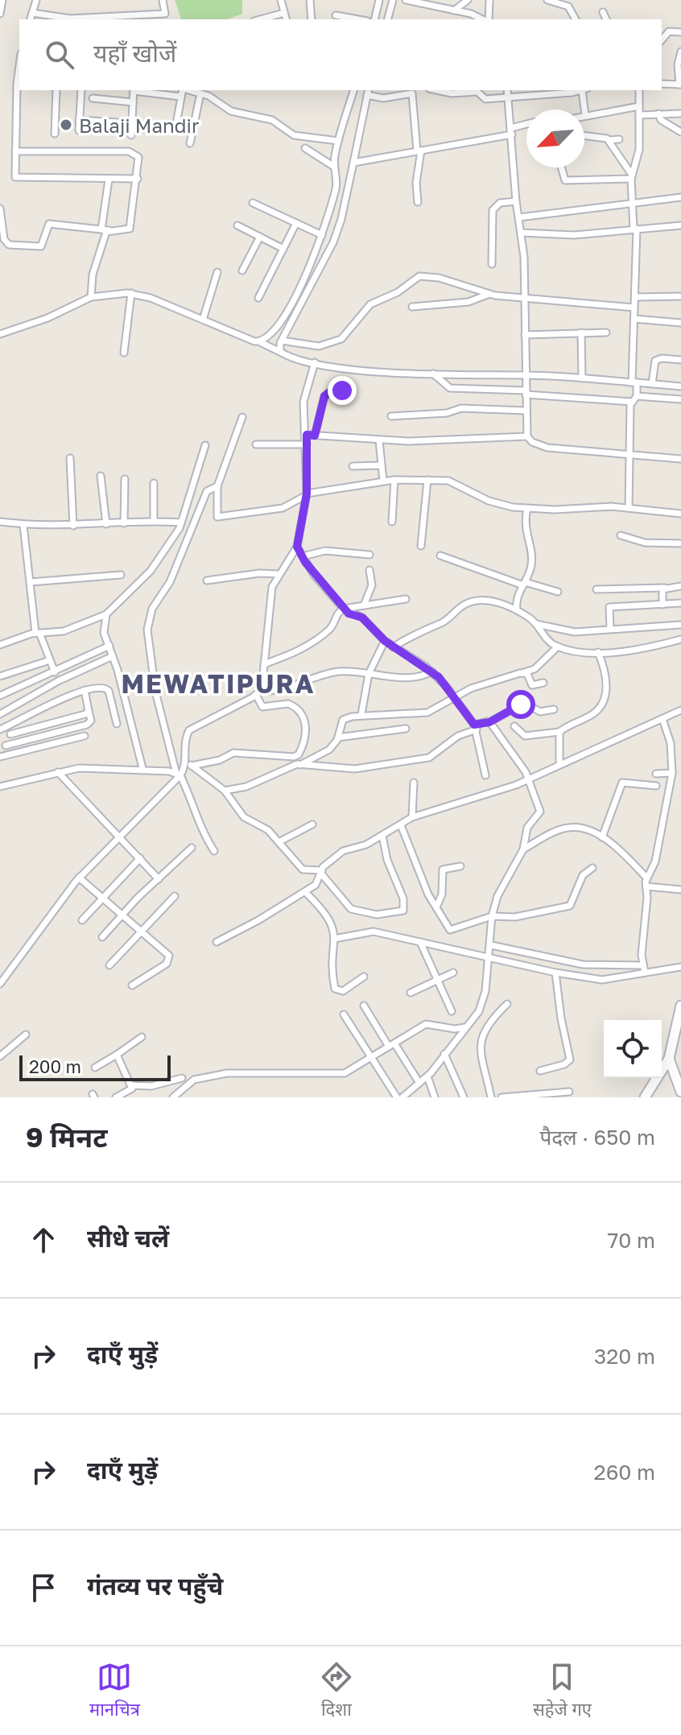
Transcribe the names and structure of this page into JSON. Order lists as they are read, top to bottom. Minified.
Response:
{"districts":["MEWATIPURA"],"places":["Balaji Mandir"],"scale_bar":"200 m","north":"bottom left","page":{"search":"यहाँ खोजें","scale":"200 m","heading":["9 मिनट","पैदल · 650 m"],"list":[["सीधे चलें","70 m"],["दाएँ मुड़ें","320 m"],["दाएँ मुड़ें","260 m"],"गंतव्य पर पहुँचे"],"nav":["मानचित्र","दिशा","सहेजे गए"]}}
